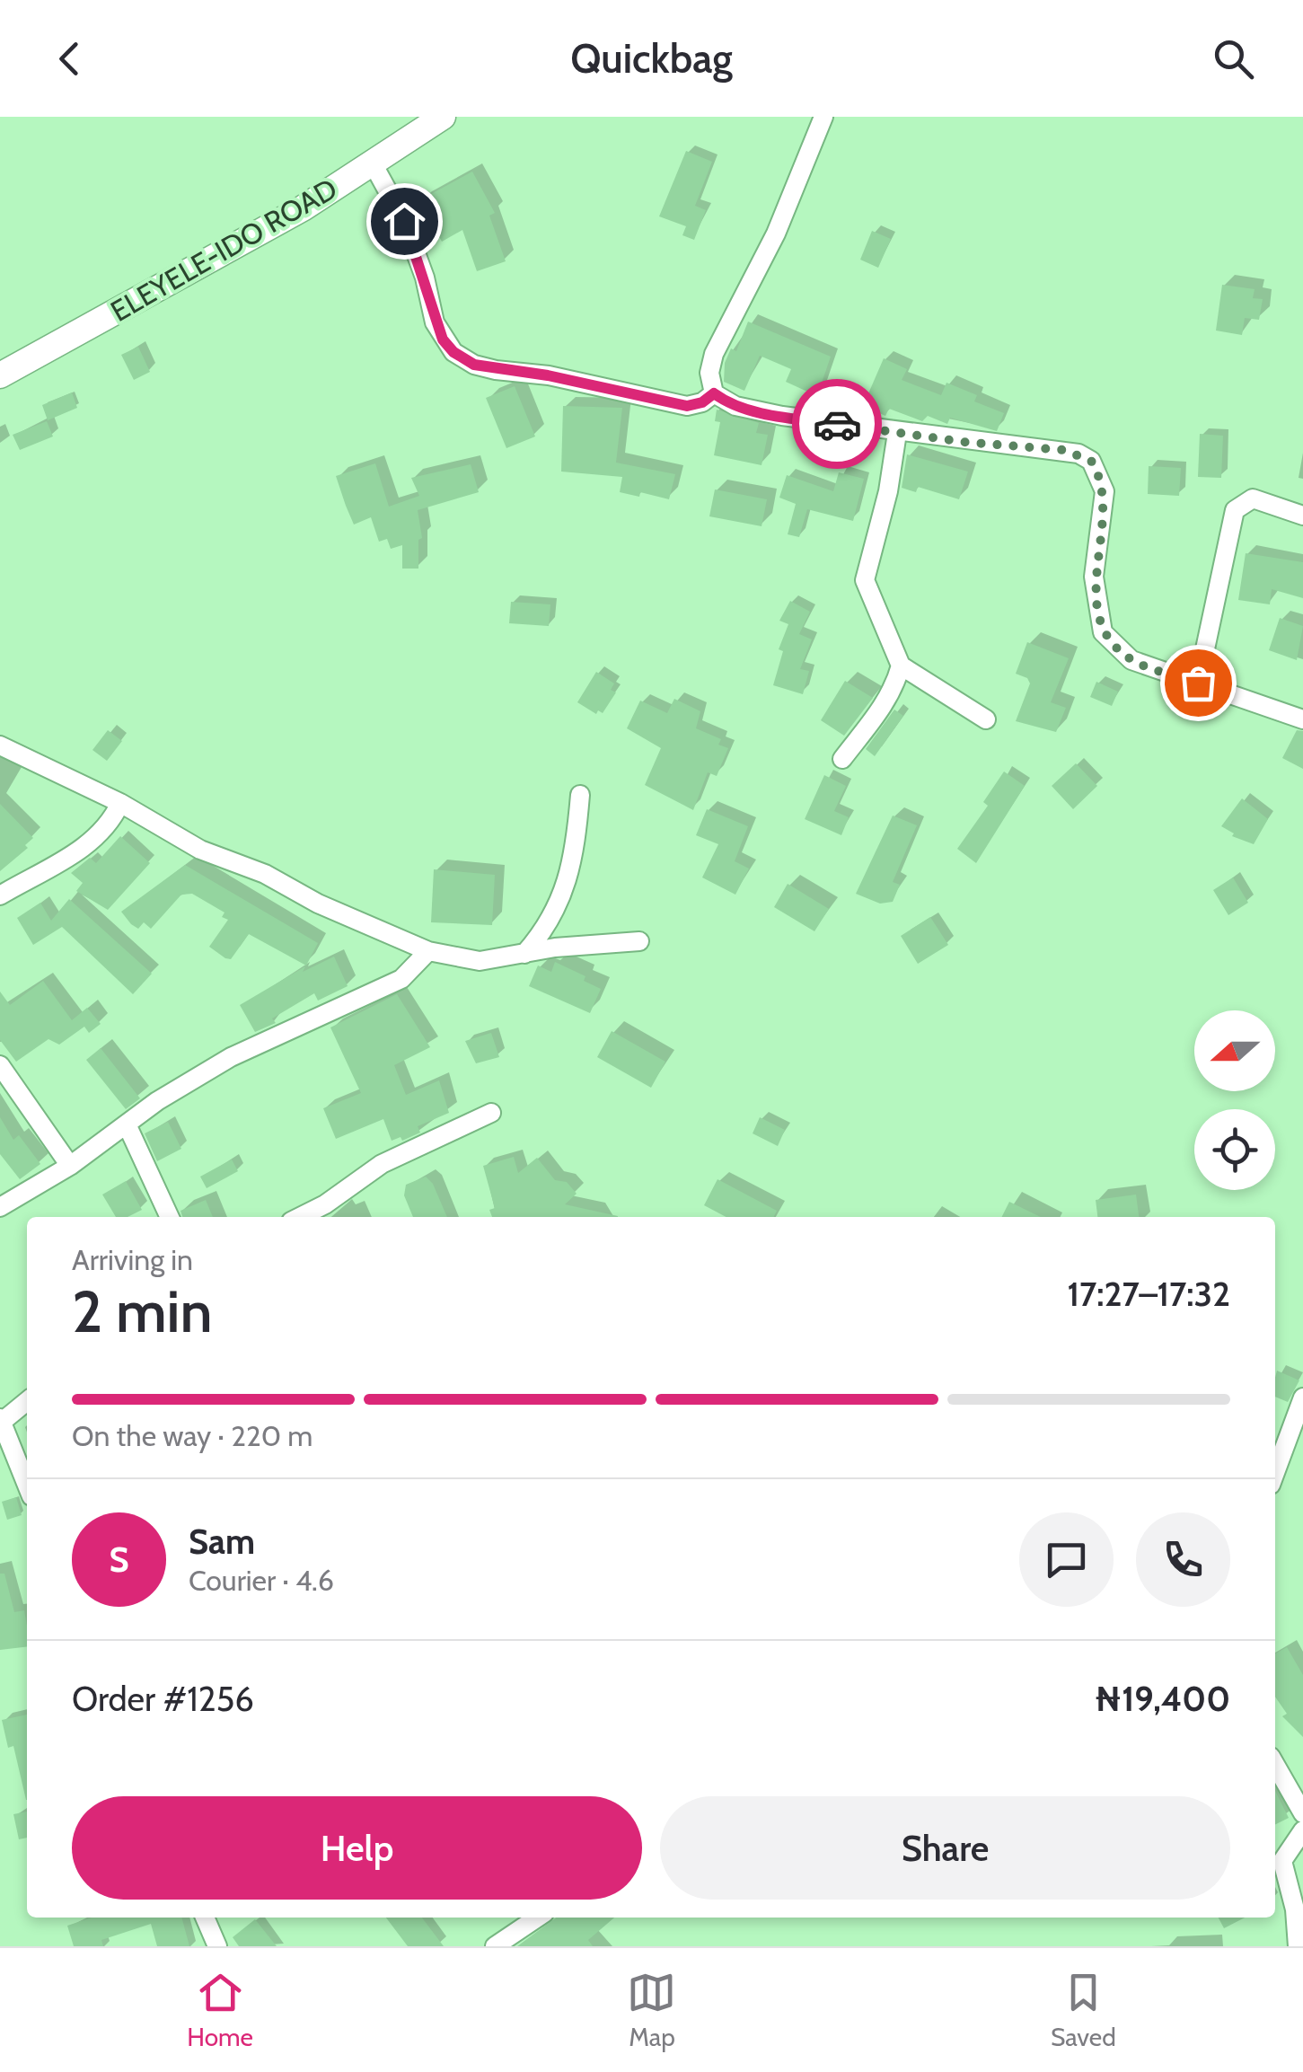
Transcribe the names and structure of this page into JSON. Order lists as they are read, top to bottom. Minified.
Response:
{"streets":{"main road":["ELEYELE-IDO ROAD"]},"north":"left","page":{"header":"Quickbag","heading":["2 min","Arriving in","17:27–17:32"],"panel":["Sam","Courier · 4.6","Order #1256","₦19,400"],"bar":"On the way · 220 m","round":"S","buttons":["Help","Share"],"tabs":["Home","Map","Saved"]}}
